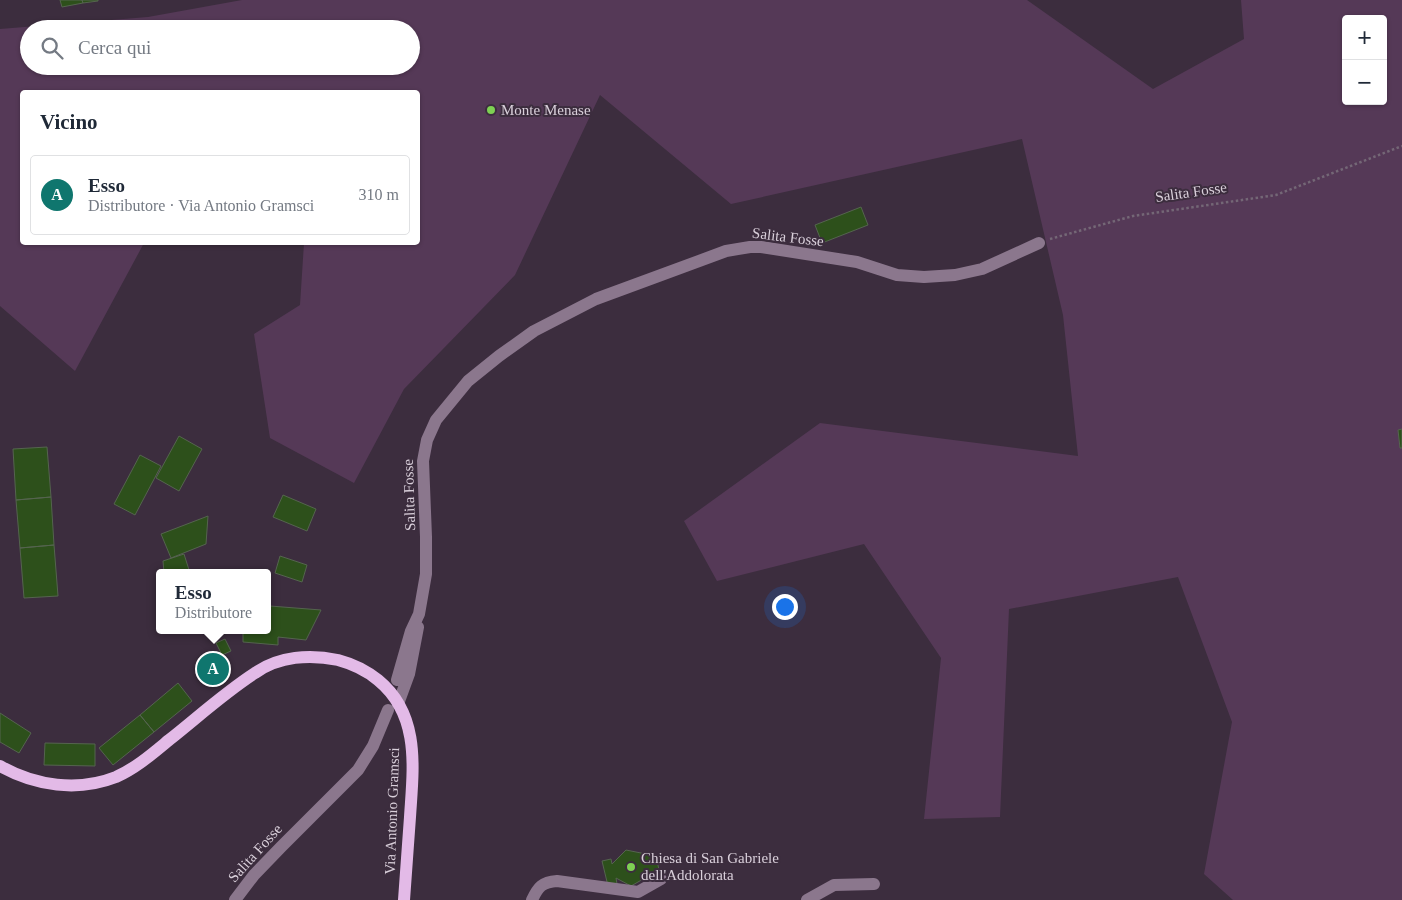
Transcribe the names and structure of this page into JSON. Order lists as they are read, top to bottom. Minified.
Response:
{"streets":{"main road":["Via Antonio Gramsci"],"street":["Salita Fosse"]},"crossings":[["Salita Fosse","Via Antonio Gramsci"]],"places":["Monte Menase","Chiesa di San Gabriele dell'Addolorata"],"page":{"map_buttons":["+","−"],"search":"Cerca qui","heading":"Vicino","list":[{"mark":"A","name":"Esso","note":"Distributore · Via Antonio Gramsci","value":"310 m"}],"popup":["Esso","Distributore"],"pins":"A"}}
